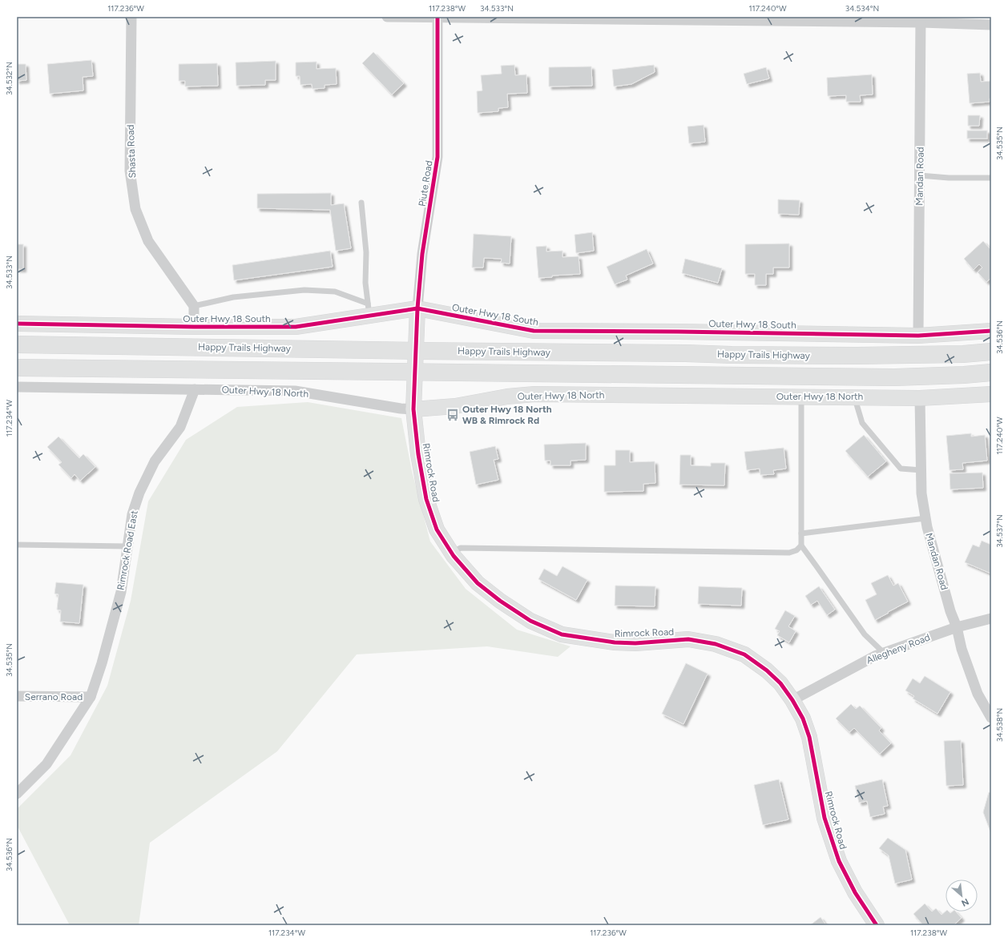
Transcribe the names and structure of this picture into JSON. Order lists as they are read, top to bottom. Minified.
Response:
{"streets":{"main road":["Happy Trails Highway"],"street":["Shasta Road","Mandan Road","Piute Road","Outer Hwy 18 South","Outer Hwy 18 North","Rimrock Road","Rimrock Road East","Allegheny Road","Serrano Road"]},"crossings":[["Mandan Road","Outer Hwy 18 South"],["Mandan Road","Outer Hwy 18 North"],["Mandan Road","Allegheny Road"],["Piute Road","Outer Hwy 18 South"],["Piute Road","Happy Trails Highway"],["Piute Road","Rimrock Road"],["Happy Trails Highway","Rimrock Road"],["Outer Hwy 18 North","Rimrock Road"],["Outer Hwy 18 North","Rimrock Road East"],["Rimrock Road","Allegheny Road"],["Rimrock Road East","Serrano Road"]],"places":{"bus stop":["Outer Hwy 18 North WB & Rimrock Rd"]},"north":"bottom right","coordinates":["117.236°W","117.238°W","34.533°N","117.240°W","34.534°N","34.532°N","34.535°N","34.536°N","117.234°W","34.537°N","34.538°N"]}
